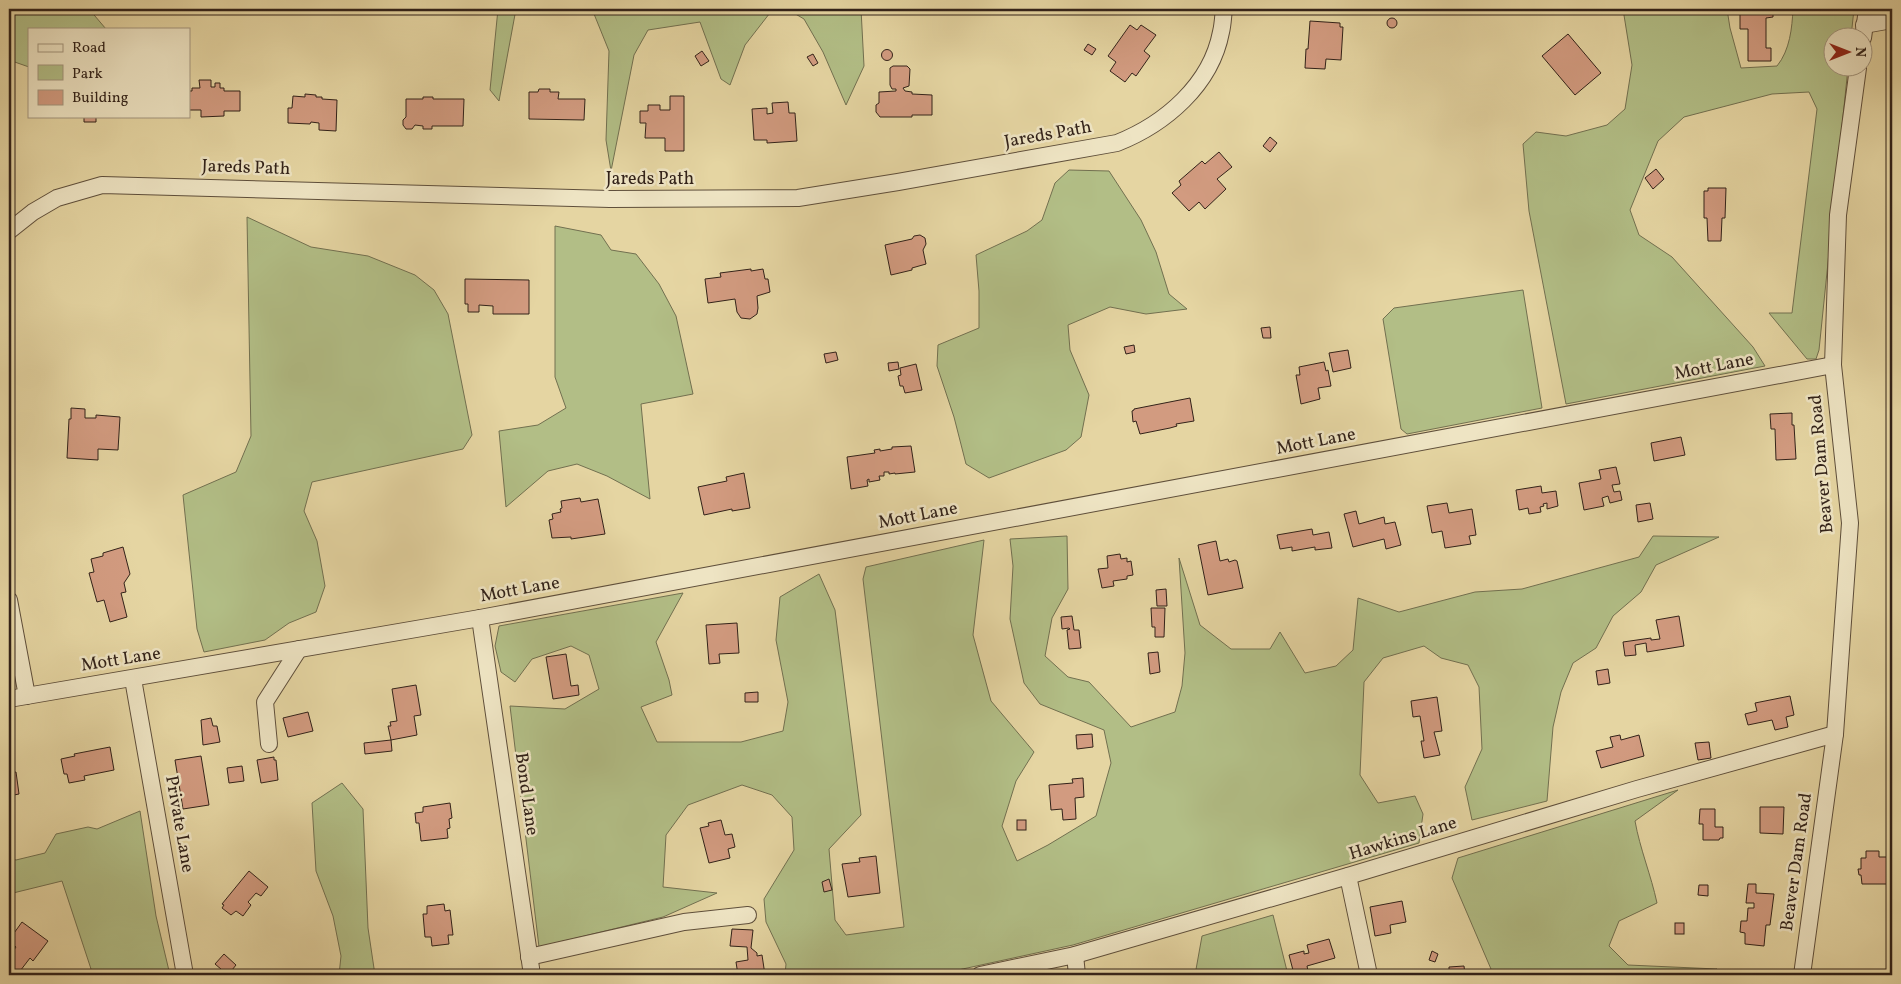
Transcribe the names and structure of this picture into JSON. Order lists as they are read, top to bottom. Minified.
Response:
{"streets":{"street":["Jareds Path","Mott Lane","Beaver Dam Road","Bond Lane","Private Lane","Hawkins Lane"]},"crossings":[["Mott Lane","Beaver Dam Road"],["Mott Lane","Bond Lane"],["Mott Lane","Private Lane"],["Beaver Dam Road","Hawkins Lane"]],"legend":["Road","Park","Building"],"north":"right"}
